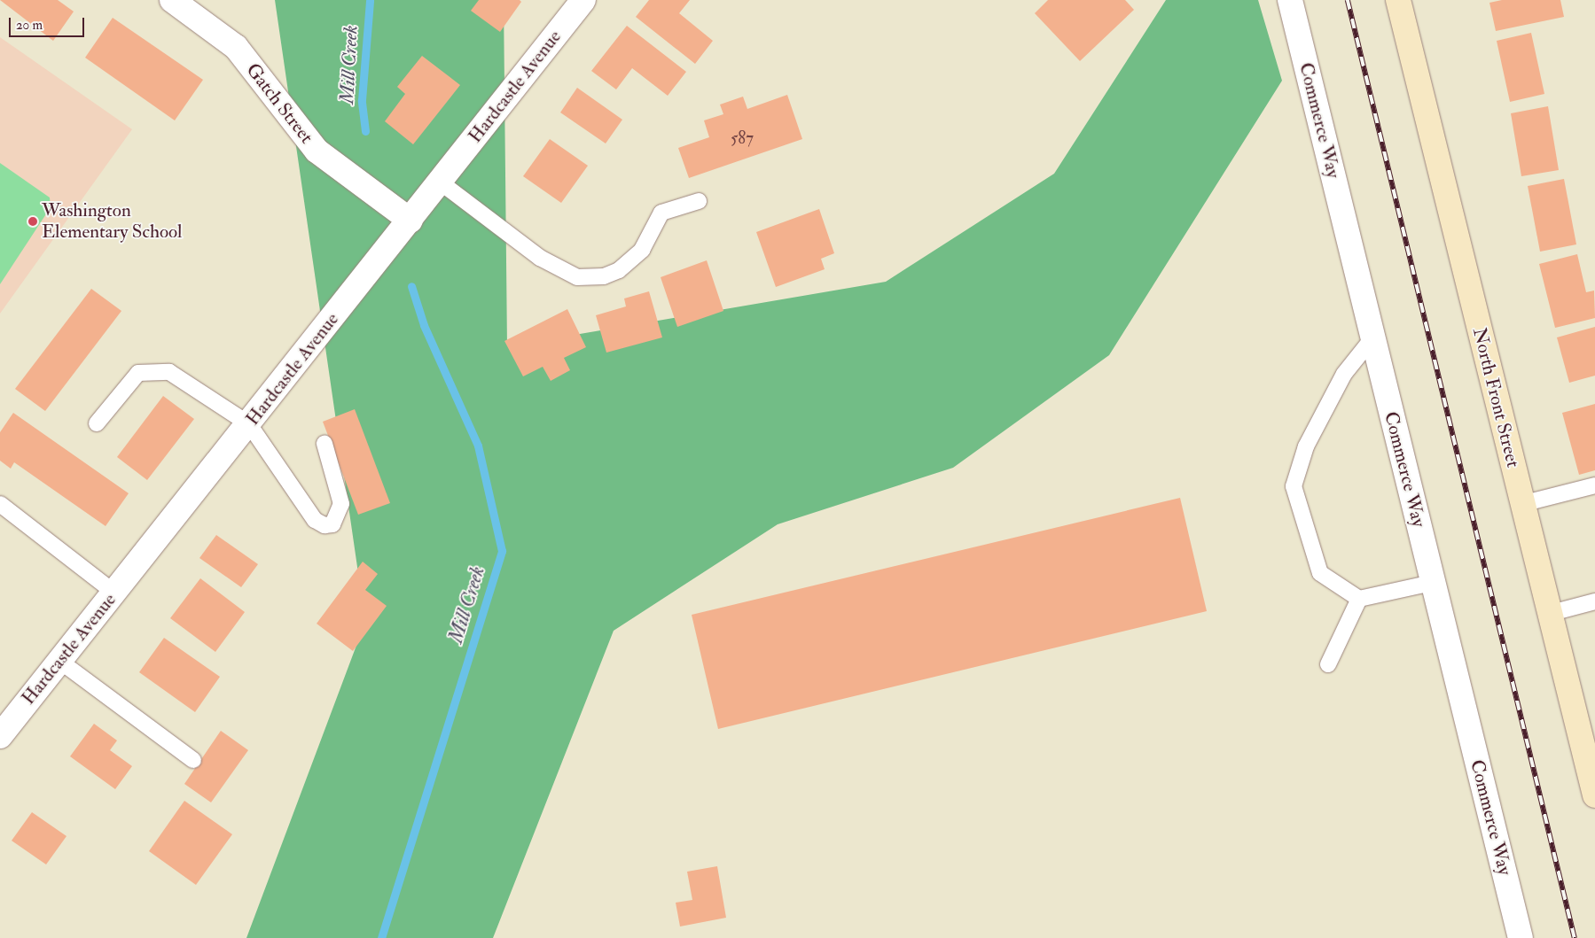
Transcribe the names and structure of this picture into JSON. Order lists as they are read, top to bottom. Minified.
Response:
{"streets":{"main road":["North Front Street"],"street":["Hardcastle Avenue","Gatch Street","Commerce Way"]},"crossings":[["Hardcastle Avenue","Gatch Street"]],"water":["Mill Creek"],"places":["Washington Elementary School"],"house_numbers":["587"],"scale_bar":"20 m"}
